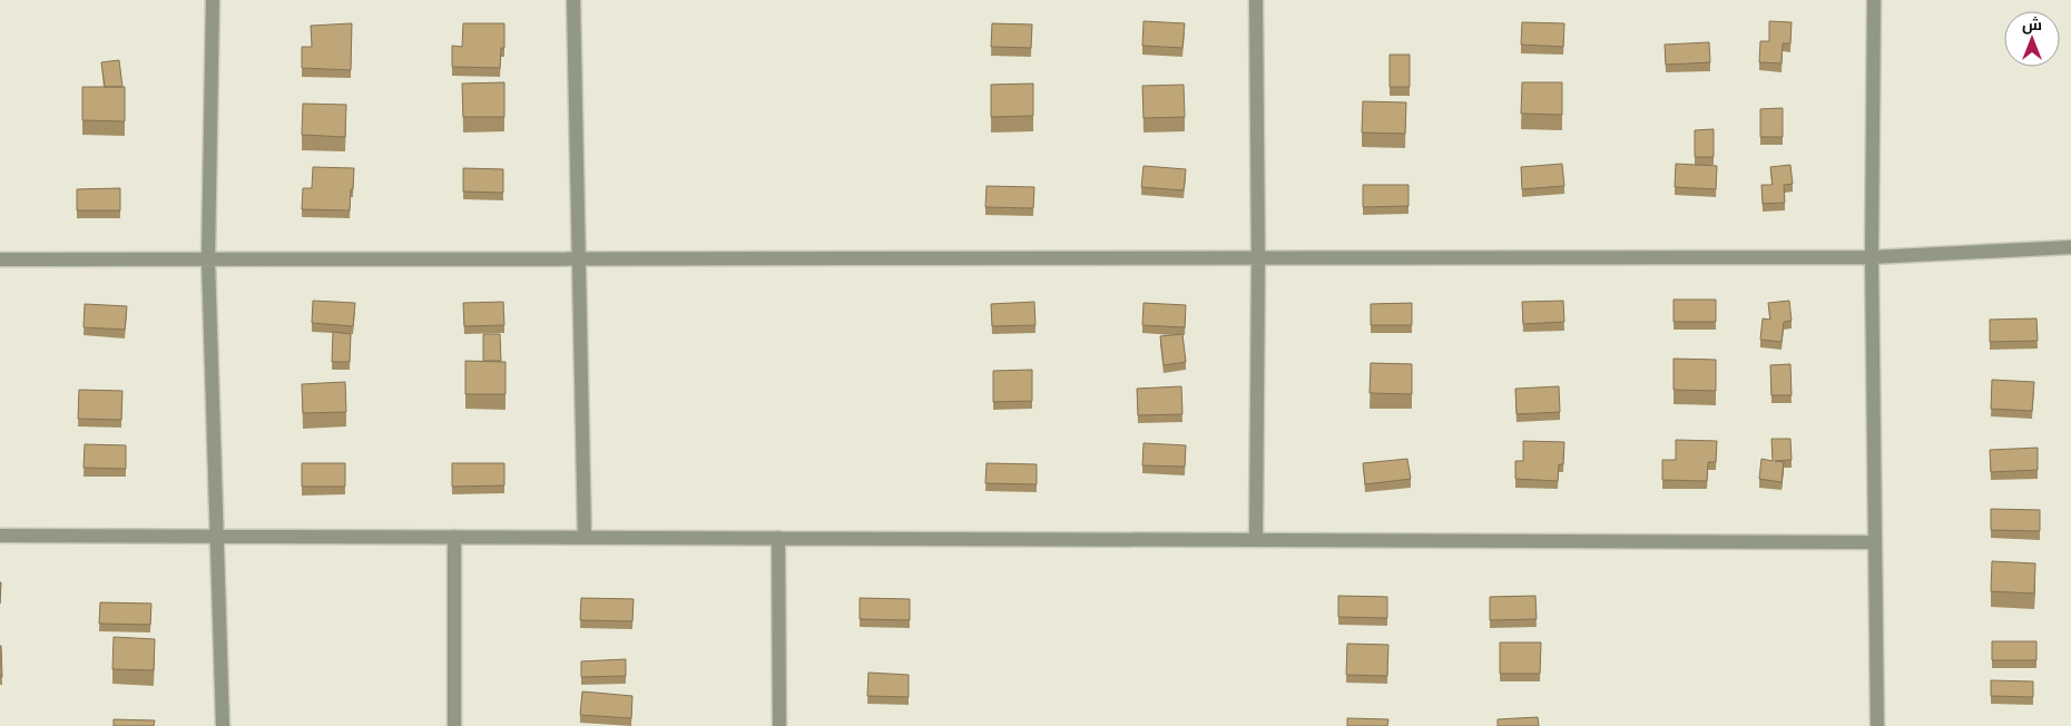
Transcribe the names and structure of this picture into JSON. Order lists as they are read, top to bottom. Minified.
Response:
{"north":"top"}
